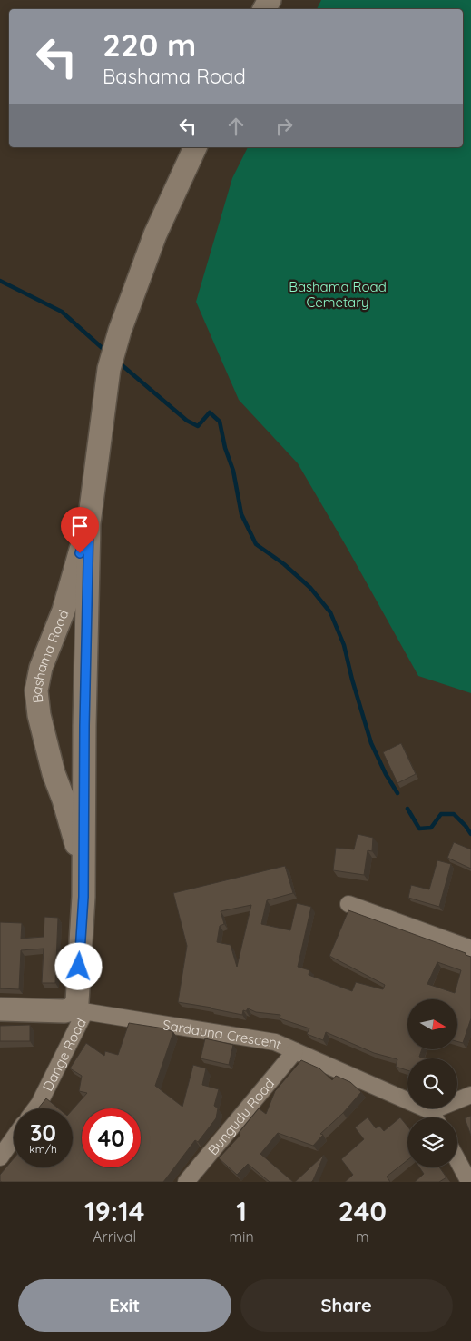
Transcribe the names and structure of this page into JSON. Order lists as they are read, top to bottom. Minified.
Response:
{"streets":{"street":["Bashama Road","Sardauna Crescent","Dange Road","Bungudu Road"]},"crossings":[["Bashama Road","Sardauna Crescent"],["Bashama Road","Dange Road"],["Sardauna Crescent","Dange Road"],["Sardauna Crescent","Bungudu Road"]],"parks":["Bashama Road Cemetary"],"north":"right","page":{"turn":["220 m","Bashama Road"],"speed":"30 km/h","limit":"40","eta":["19:14","Arrival","1","min","240","m"],"buttons":["Exit","Share"]}}
